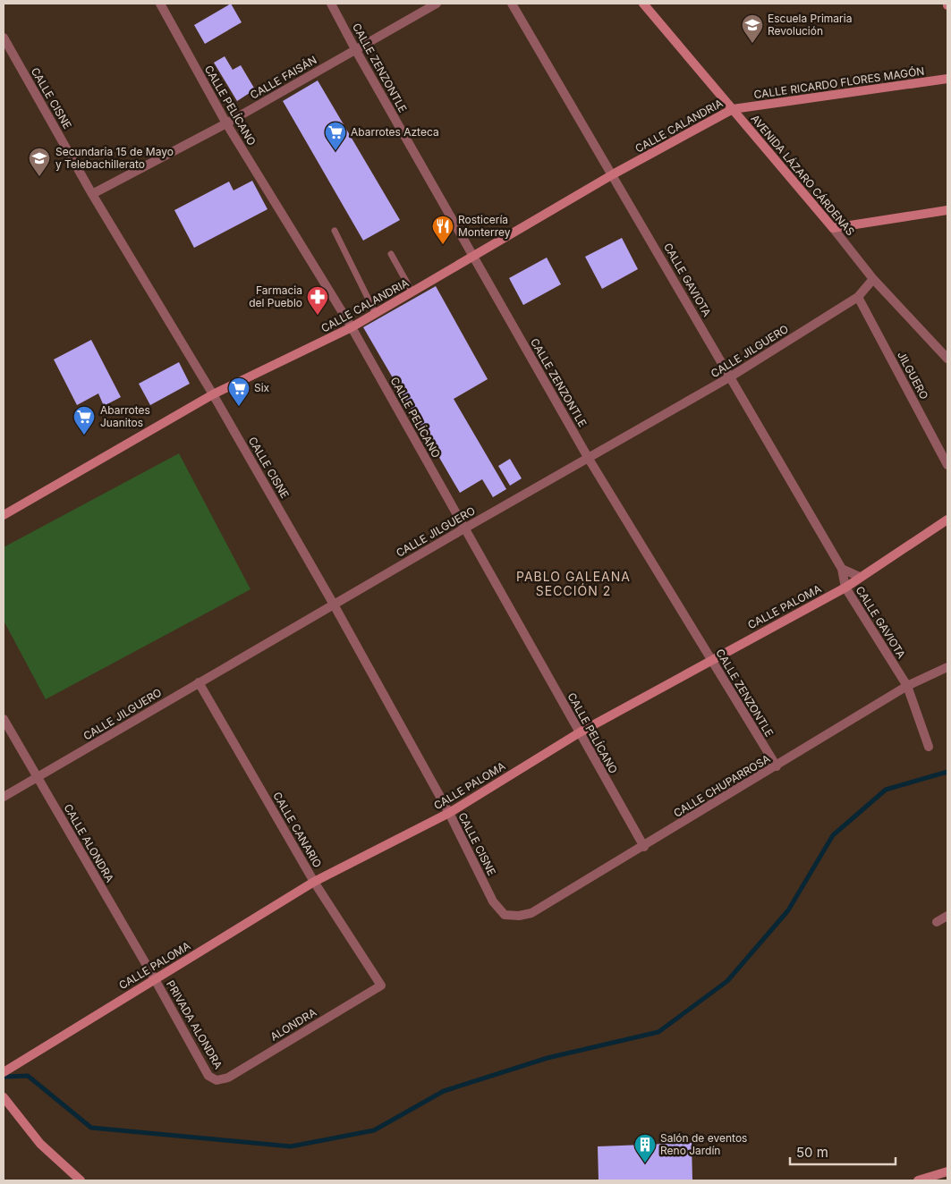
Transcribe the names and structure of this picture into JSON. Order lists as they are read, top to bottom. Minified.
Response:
{"streets":{"street":["CALLE ZENZONTLE","CALLE FAISÁN","CALLE RICARDO FLORES MAGÓN","CALLE CISNE","CALLE PELÍCANO","CALLE CALANDRIA","AVENIDA LÁZARO CÁRDENAS","CALLE GAVIOTA","CALLE JILGUERO","JILGUERO","CALLE PALOMA","CALLE CHUPARROSA","CALLE CANARIO","CALLE ALONDRA","PRIVADA ALONDRA","ALONDRA"]},"crossings":[["CALLE ZENZONTLE","CALLE FAISÁN"],["CALLE ZENZONTLE","CALLE CALANDRIA"],["CALLE ZENZONTLE","CALLE JILGUERO"],["CALLE ZENZONTLE","CALLE PALOMA"],["CALLE ZENZONTLE","CALLE CHUPARROSA"],["CALLE FAISÁN","CALLE CISNE"],["CALLE FAISÁN","CALLE PELÍCANO"],["CALLE RICARDO FLORES MAGÓN","CALLE CALANDRIA"],["CALLE RICARDO FLORES MAGÓN","AVENIDA LÁZARO CÁRDENAS"],["CALLE CISNE","CALLE CALANDRIA"],["CALLE CISNE","CALLE JILGUERO"],["CALLE CISNE","CALLE PALOMA"],["CALLE CISNE","CALLE CHUPARROSA"],["CALLE PELÍCANO","CALLE CALANDRIA"],["CALLE PELÍCANO","CALLE JILGUERO"],["CALLE PELÍCANO","CALLE PALOMA"],["CALLE PELÍCANO","CALLE CHUPARROSA"],["CALLE CALANDRIA","AVENIDA LÁZARO CÁRDENAS"],["CALLE CALANDRIA","CALLE GAVIOTA"],["AVENIDA LÁZARO CÁRDENAS","CALLE JILGUERO"],["CALLE GAVIOTA","CALLE JILGUERO"],["CALLE GAVIOTA","CALLE PALOMA"],["CALLE GAVIOTA","CALLE CHUPARROSA"],["CALLE JILGUERO","JILGUERO"],["CALLE JILGUERO","CALLE CANARIO"],["CALLE JILGUERO","CALLE ALONDRA"],["CALLE PALOMA","CALLE CANARIO"],["CALLE PALOMA","CALLE ALONDRA"],["CALLE PALOMA","PRIVADA ALONDRA"],["CALLE CANARIO","ALONDRA"],["CALLE ALONDRA","PRIVADA ALONDRA"],["PRIVADA ALONDRA","ALONDRA"]],"districts":["PABLO GALEANA SECCIÓN 2"],"places":{"school or university":["Escuela Primaria Revolución","Secundaria 15 de Mayo y Telebachillerato"],"supermarket":["Abarrotes Azteca","Six","Abarrotes Juanitos"],"restaurant":["Rosticería Monterrey"],"pharmacy":["Farmacia del Pueblo"],"building":["Salón de eventos Reno Jardín"]},"scale_bar":"50 m"}
